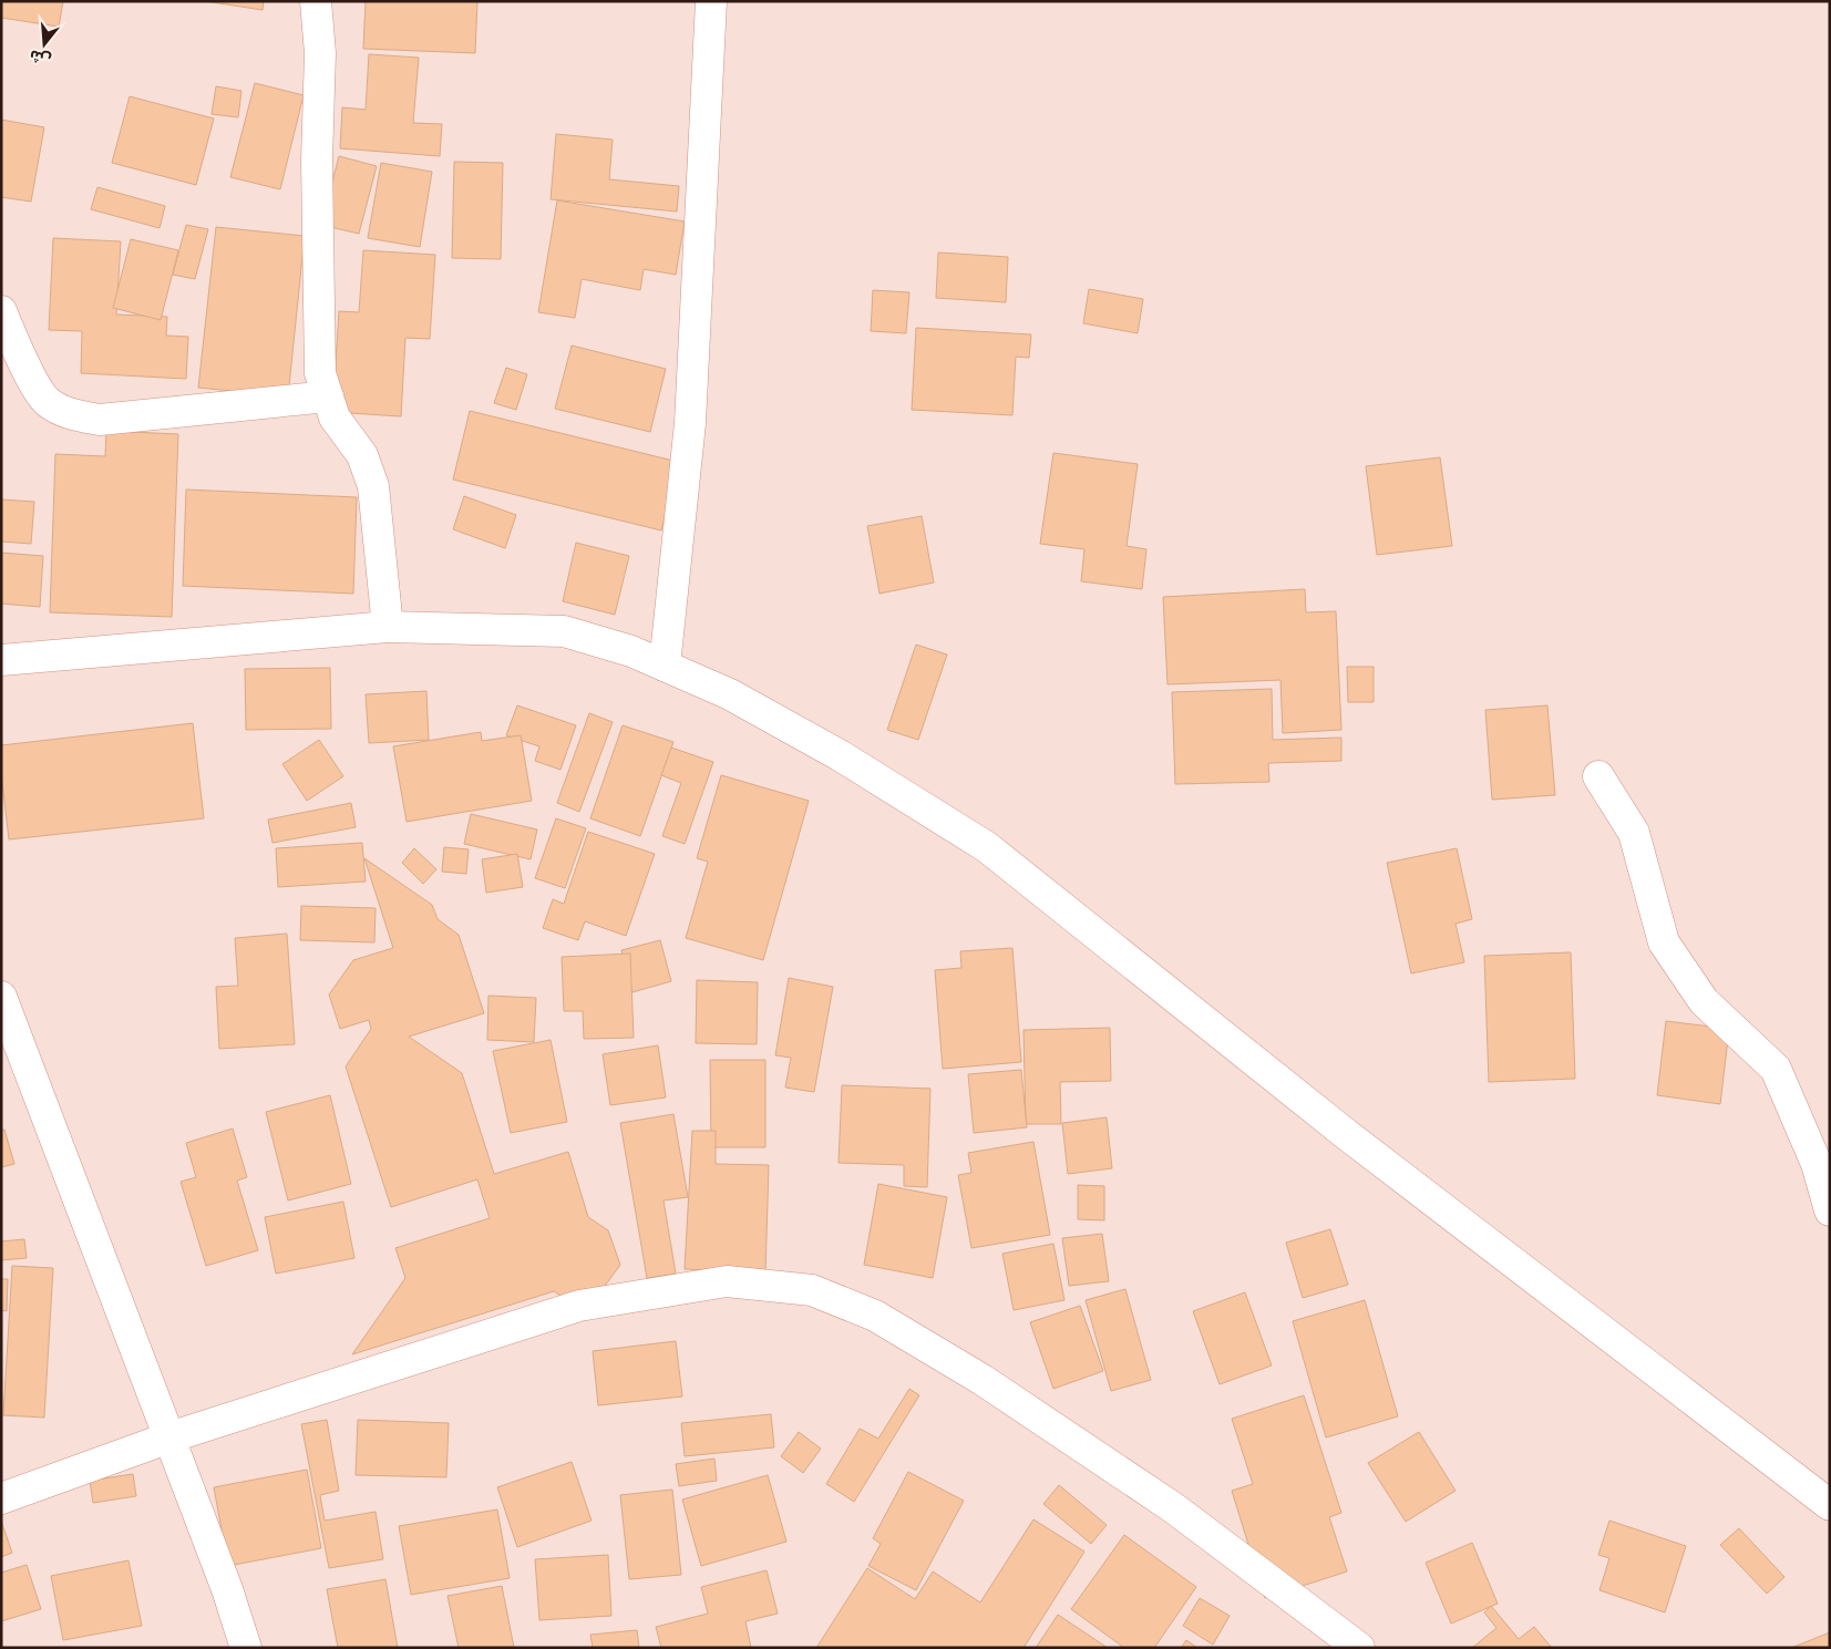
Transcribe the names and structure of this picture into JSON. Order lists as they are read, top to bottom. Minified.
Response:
{"north":"bottom"}
